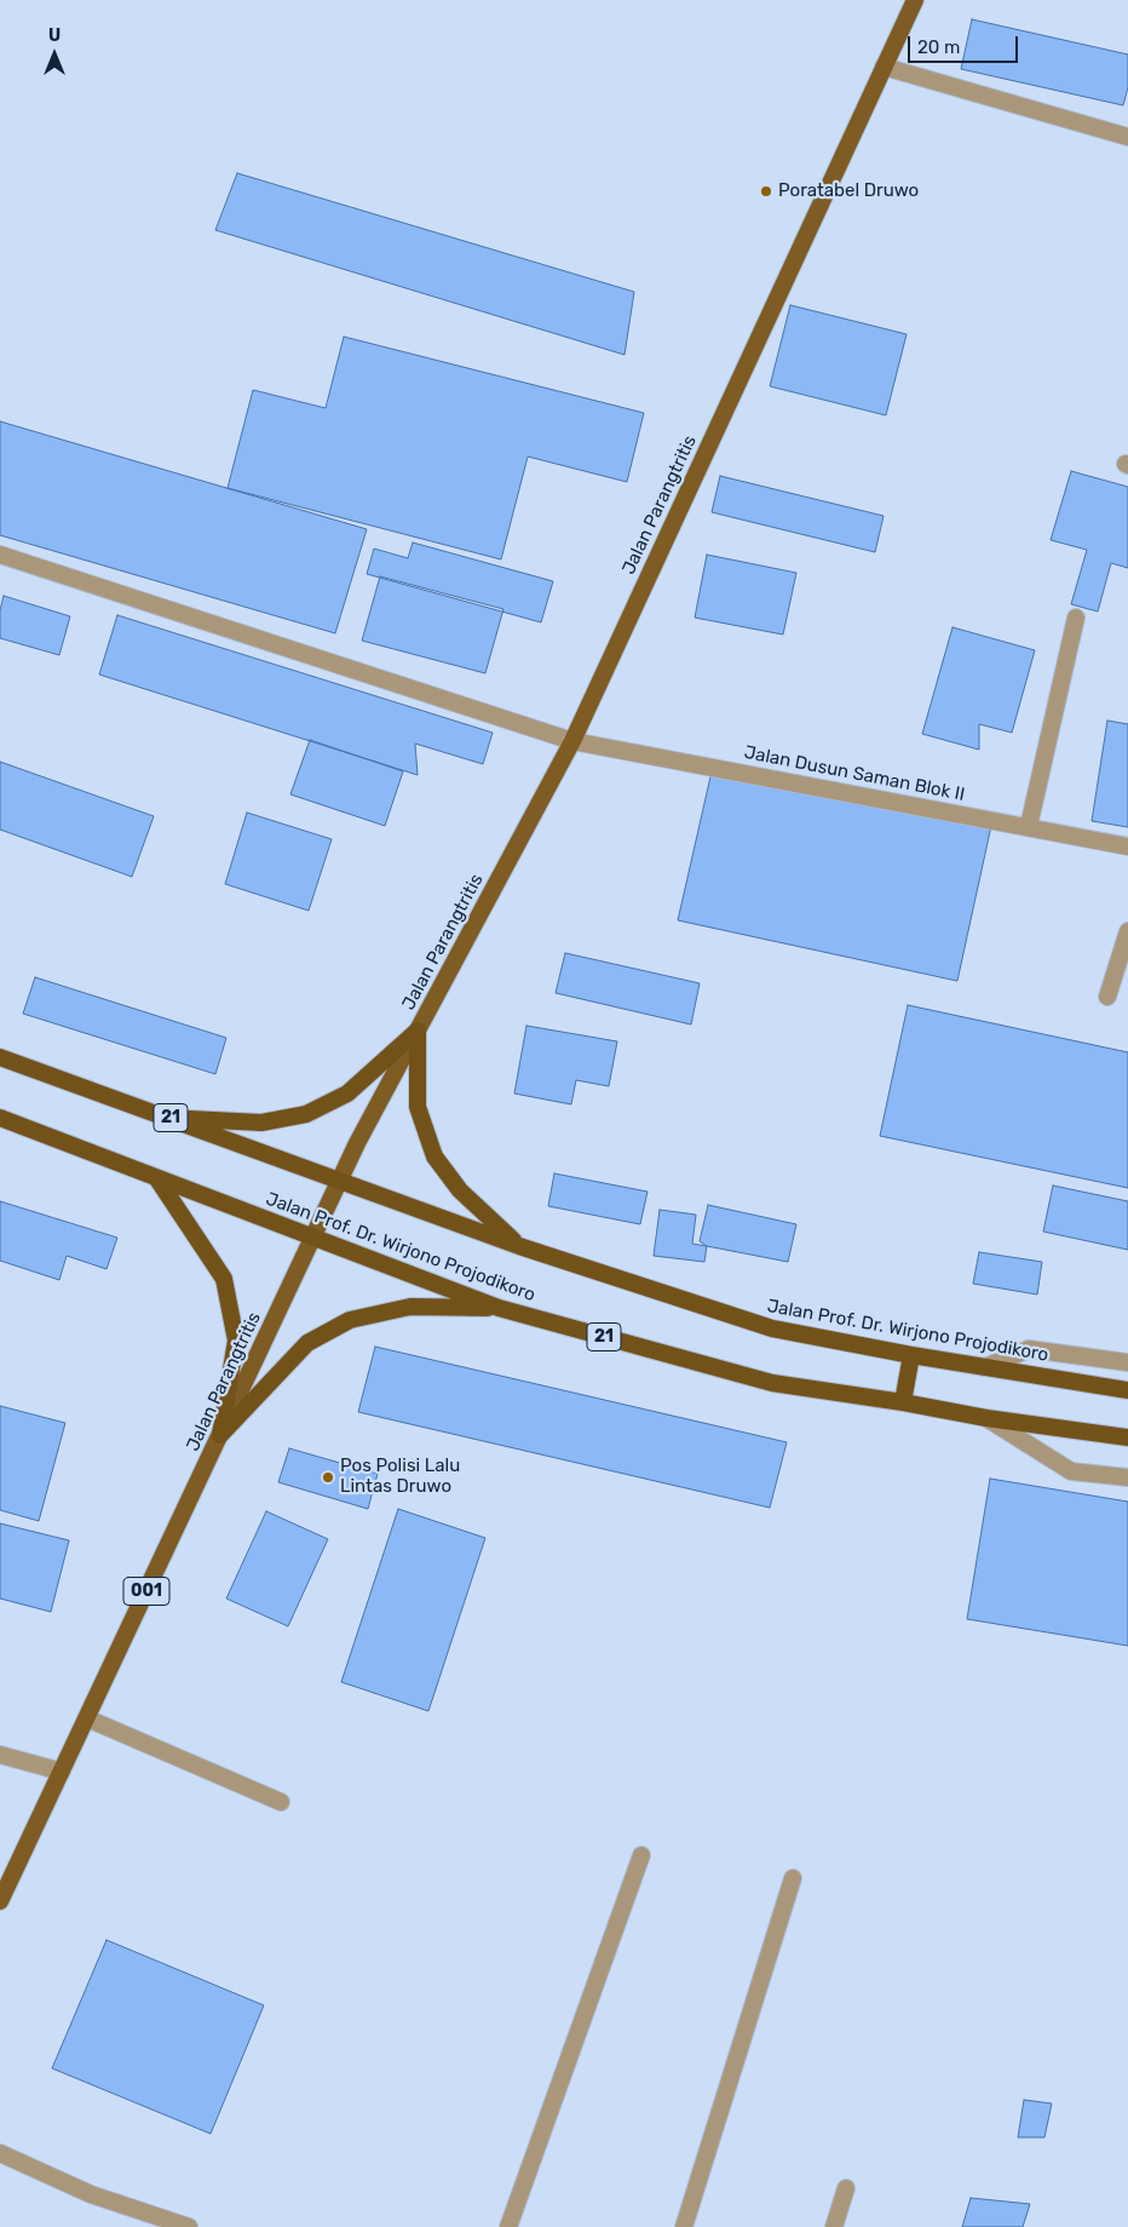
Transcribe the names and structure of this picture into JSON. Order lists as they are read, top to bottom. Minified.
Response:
{"streets":{"highway":["21","Jalan Prof. Dr. Wirjono Projodikoro"],"main road":["Jalan Parangtritis","001"],"street":["Jalan Dusun Saman Blok II"]},"crossings":[["Jalan Parangtritis","Jalan Dusun Saman Blok II"],["Jalan Parangtritis","21"],["Jalan Parangtritis","Jalan Prof. Dr. Wirjono Projodikoro"],["21","Jalan Prof. Dr. Wirjono Projodikoro"]],"places":["Poratabel Druwo","Pos Polisi Lalu Lintas Druwo"],"scale_bar":"20 m","north":"top"}
